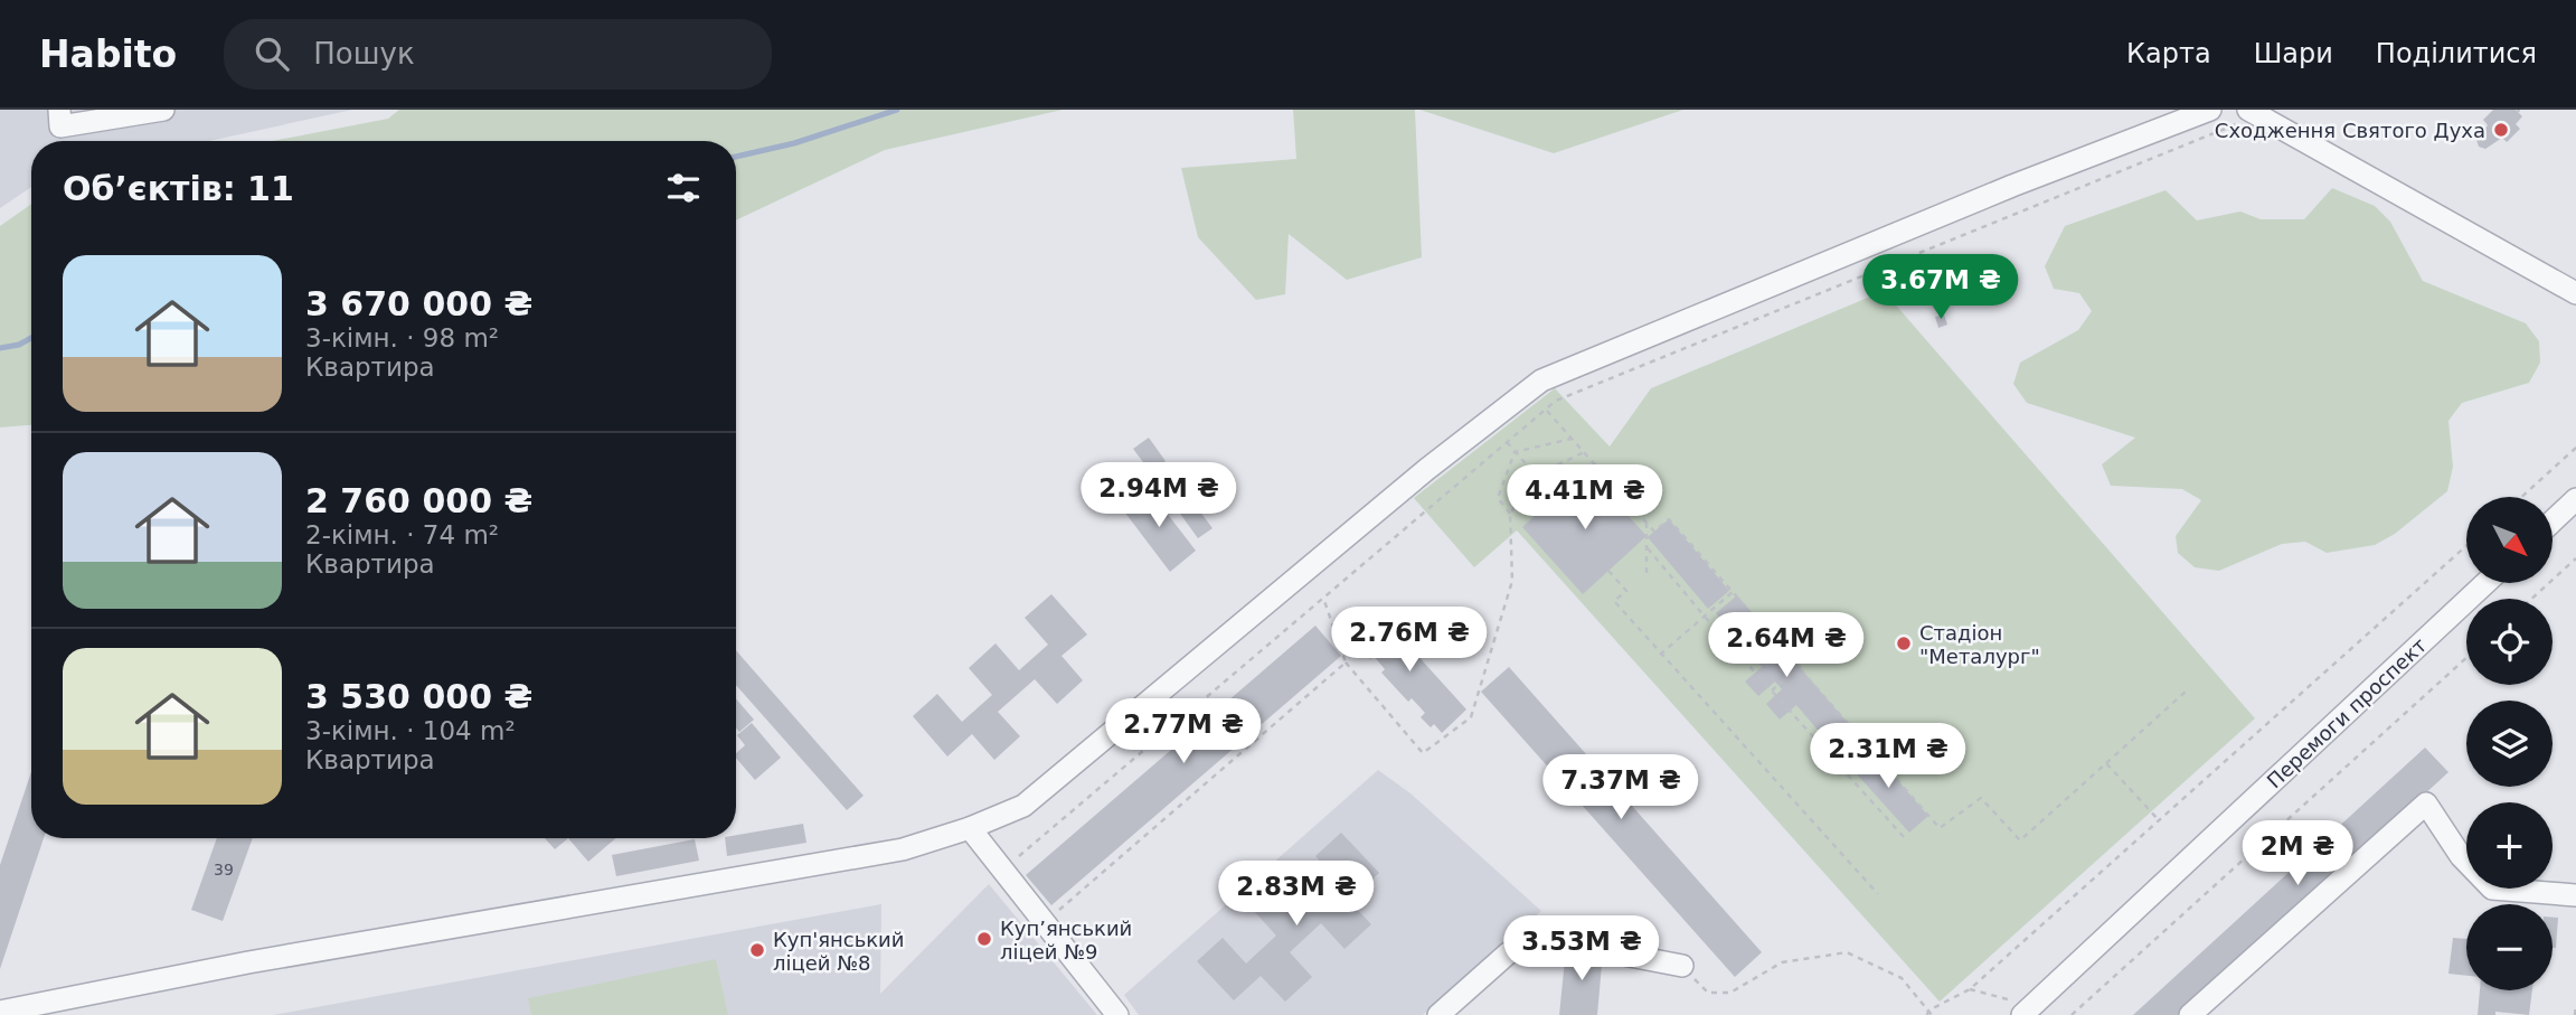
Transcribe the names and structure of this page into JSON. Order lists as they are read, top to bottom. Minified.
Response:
{"streets":{"street":["Перемоги проспект"]},"places":["Сходження Святого Духа","Стадіон \"Металург\"","Куп’янський ліцей №9","Куп'янський ліцей №8"],"house_numbers":["39"],"north":"bottom right","page":{"header":"Habito","search":"Пошук","nav":["Карта","Шари","Поділитися"],"heading":"Об’єктів: 11","list":[{"name":"3 670 000 ₴","note":"3-кімн. · 98 m² · Квартира"},{"name":"2 760 000 ₴","note":"2-кімн. · 74 m² · Квартира"},{"name":"3 530 000 ₴","note":"3-кімн. · 104 m² · Квартира"}],"price":["3.67M ₴","2.94M ₴","4.41M ₴","2.76M ₴","2.64M ₴","2.77M ₴","2.31M ₴","7.37M ₴","2M ₴","2.83M ₴","3.53M ₴"],"map_buttons":["+","−"]}}
